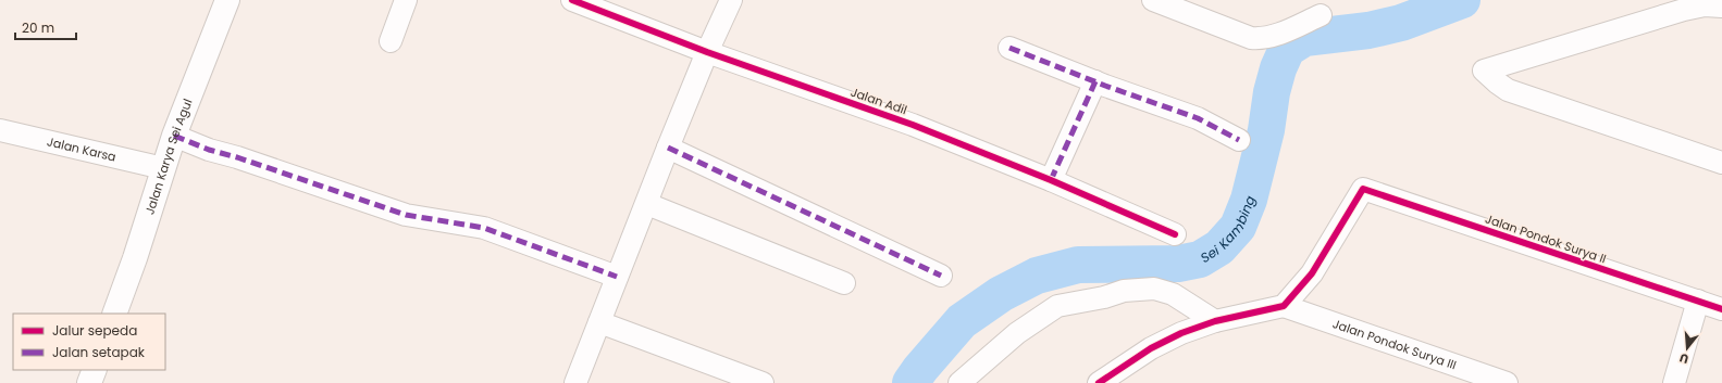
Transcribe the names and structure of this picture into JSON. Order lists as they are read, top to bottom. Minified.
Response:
{"streets":{"main road":["Jalan Karya Sei Agul"],"street":["Jalan Adil","Jalan Karsa","Jalan Pondok Surya II","Jalan Pondok Surya III"]},"crossings":[["Jalan Karsa","Jalan Karya Sei Agul"],["Jalan Pondok Surya II","Jalan Pondok Surya III"]],"water":["Sei Kambing"],"legend":["Jalur sepeda","Jalan setapak"],"scale_bar":"20 m","north":"bottom"}
